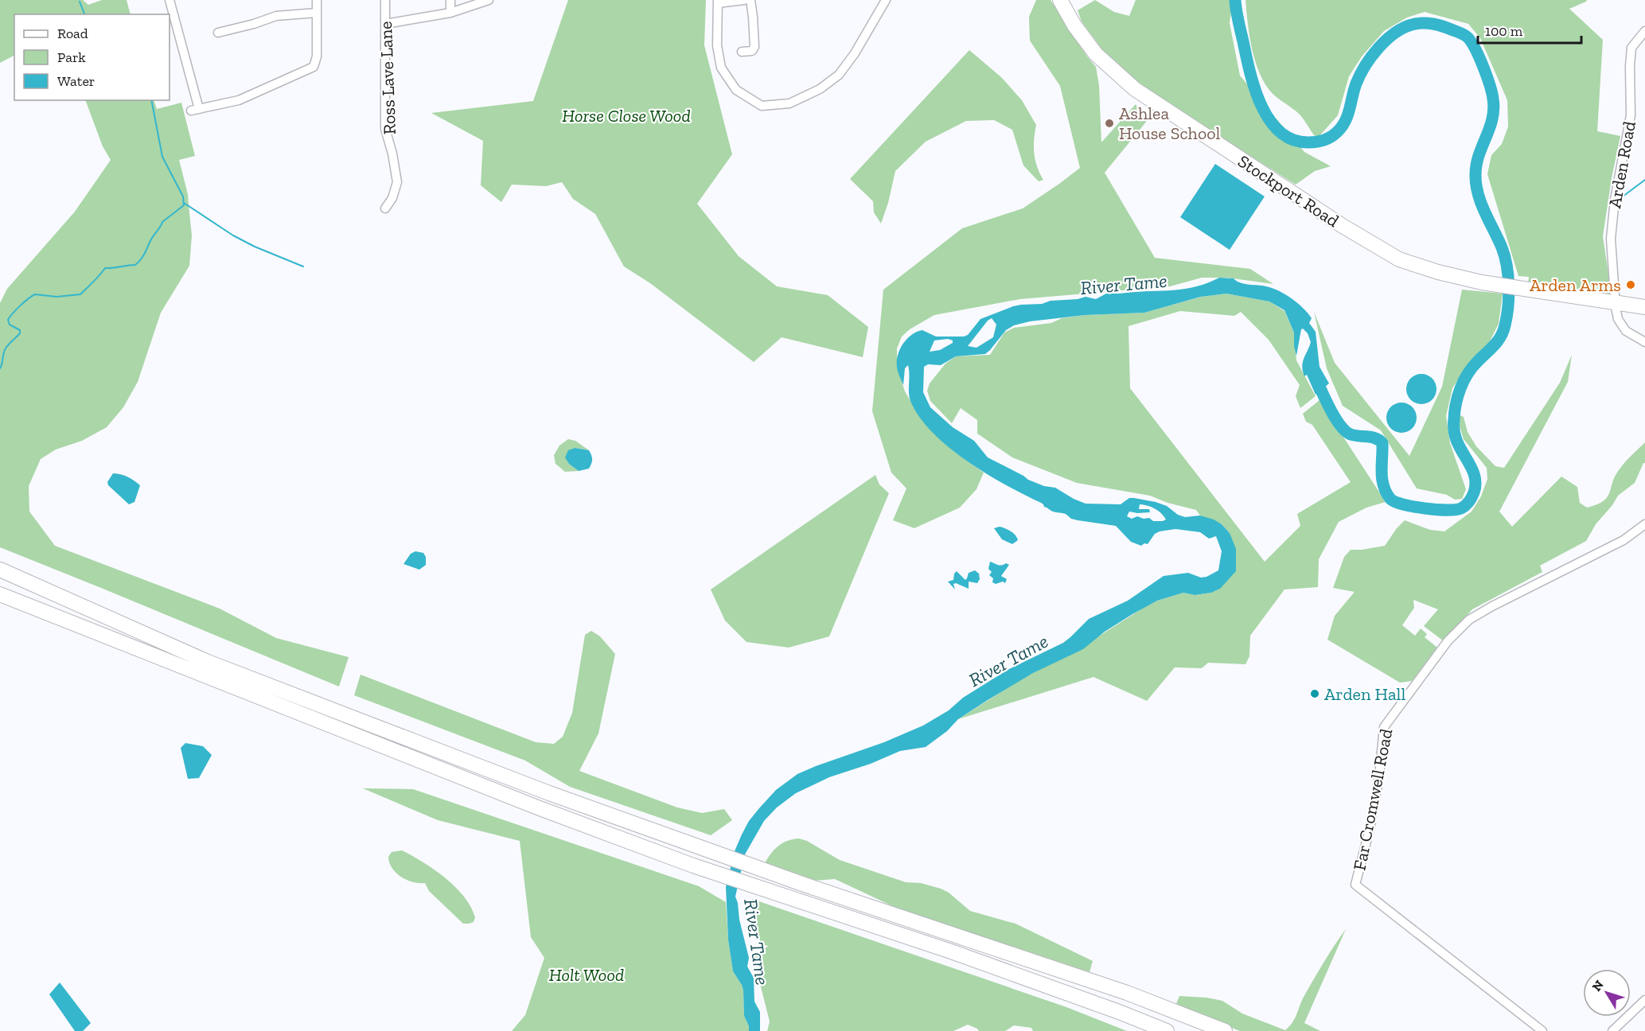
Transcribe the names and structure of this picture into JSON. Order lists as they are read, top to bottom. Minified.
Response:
{"streets":{"highway":["Stockport Road"],"street":["Ross Lave Lane","Arden Road","Far Cromwell Road"]},"crossings":[["Arden Road","Stockport Road"]],"water":["River Tame"],"parks":["Horse Close Wood","Holt Wood"],"places":["Ashlea House School","Arden Arms","Arden Hall"],"legend":["Road","Park","Water"],"scale_bar":"100 m","north":"top left"}
